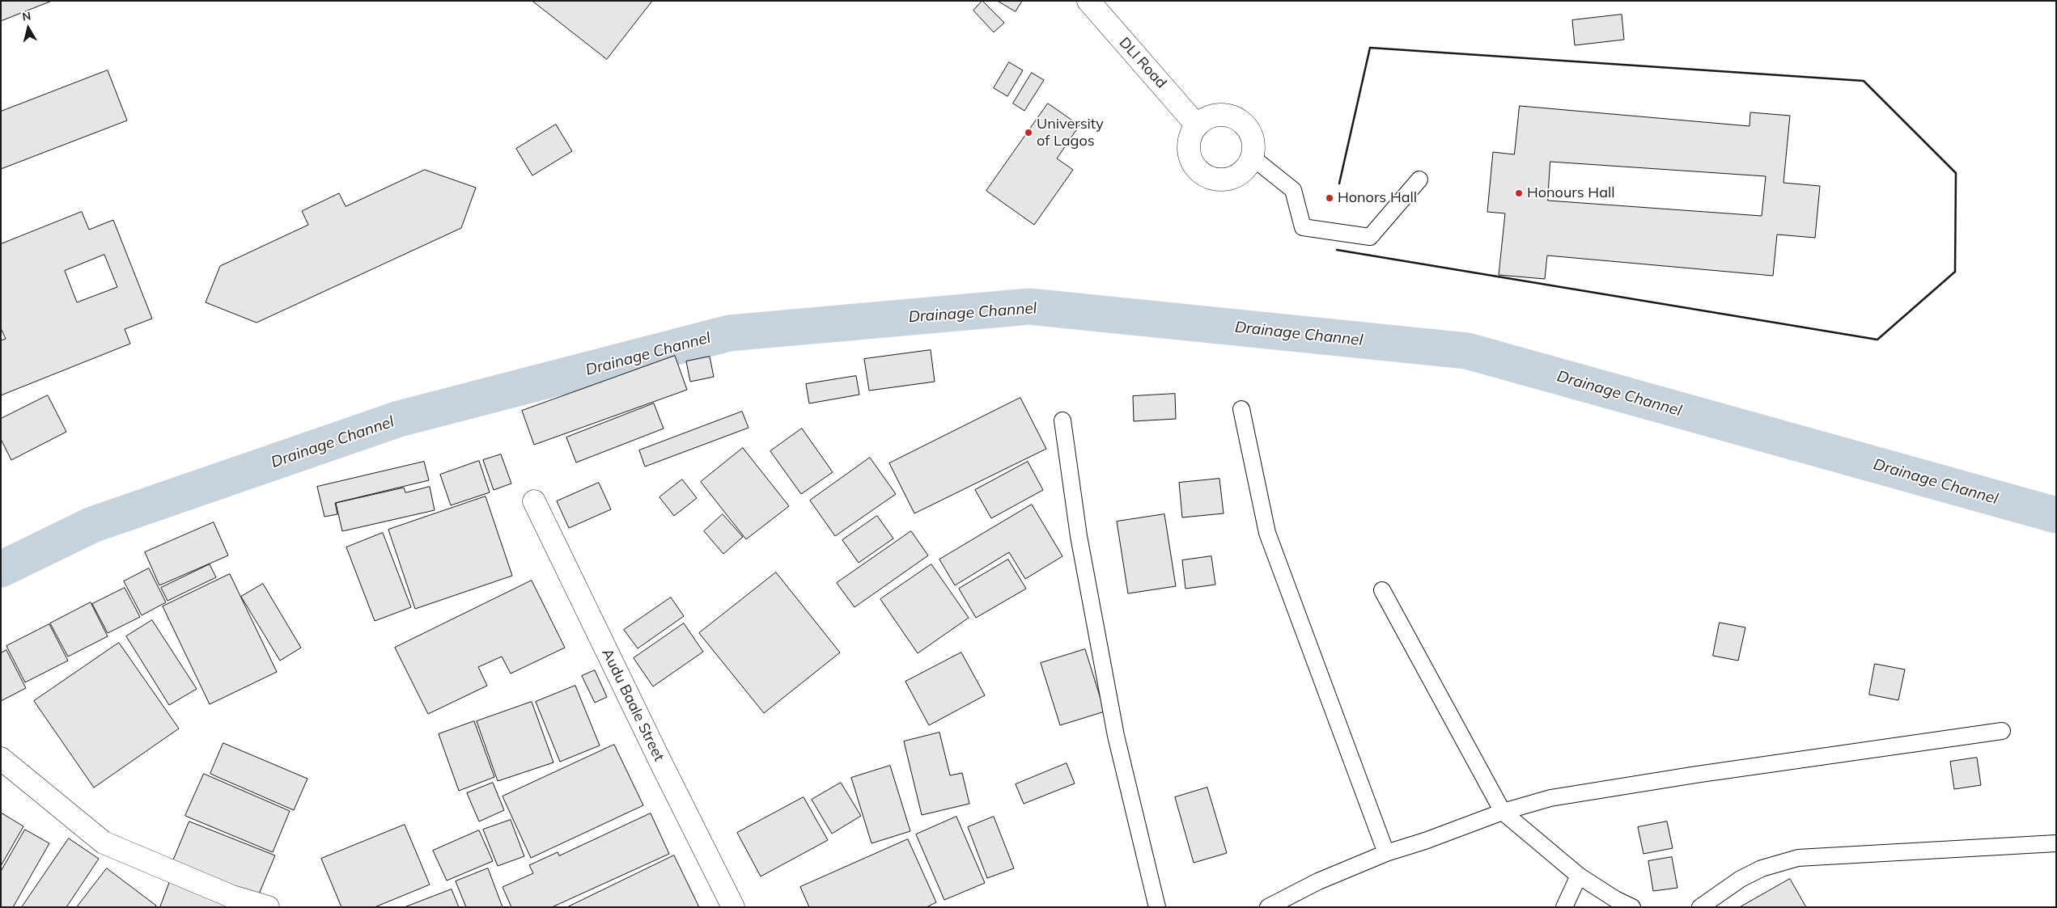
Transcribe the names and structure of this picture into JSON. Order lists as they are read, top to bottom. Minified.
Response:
{"streets":{"street":["DLI Road","Audu Baale Street"]},"water":["Drainage Channel"],"places":["University of Lagos","Honours Hall","Honors Hall"],"north":"top"}
